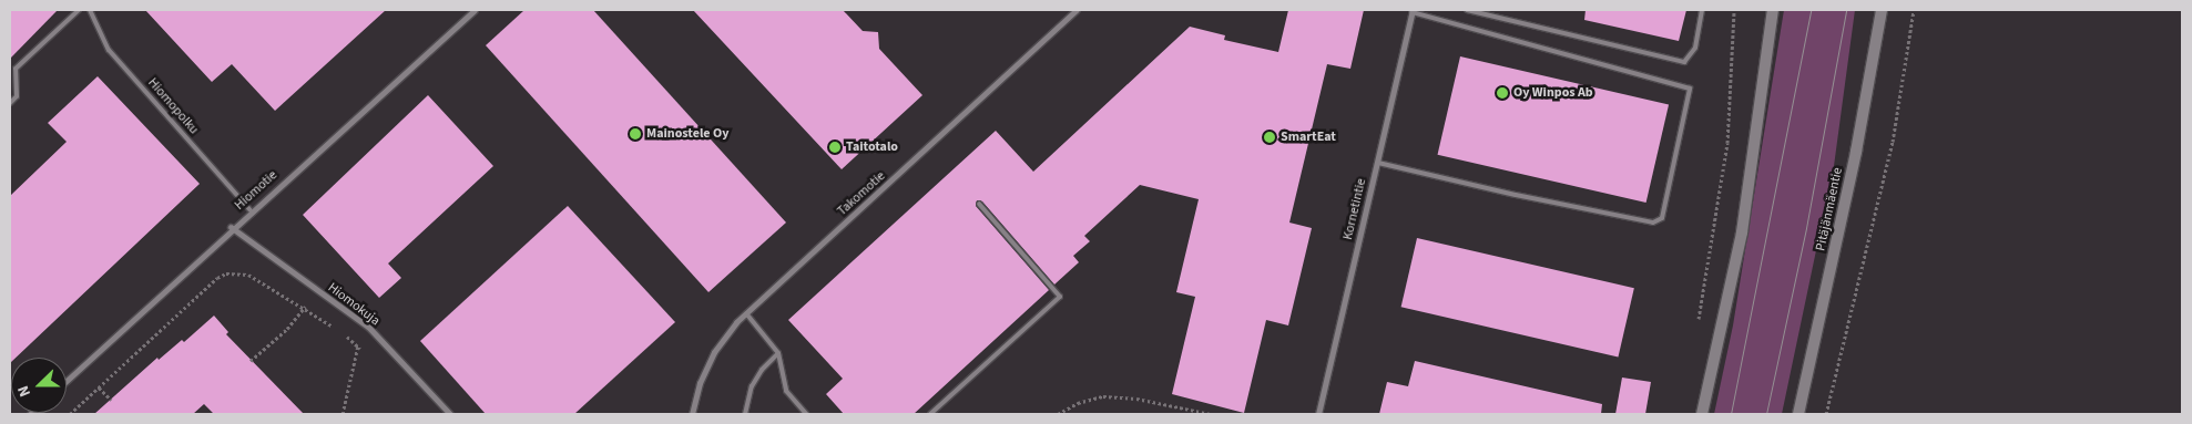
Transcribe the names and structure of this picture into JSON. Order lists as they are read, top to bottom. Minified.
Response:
{"streets":{"main road":["Pitäjänmäentie"],"street":["Hiomotie","Takomotie","Kornetintie","Hiomokuja"],"lane":["Hiomopolku"]},"crossings":[["Hiomopolku","Hiomotie"],["Hiomotie","Hiomokuja"]],"places":["Oy Winpos Ab","Mainostele Oy","SmartEat","Taitotalo"],"north":"left"}
